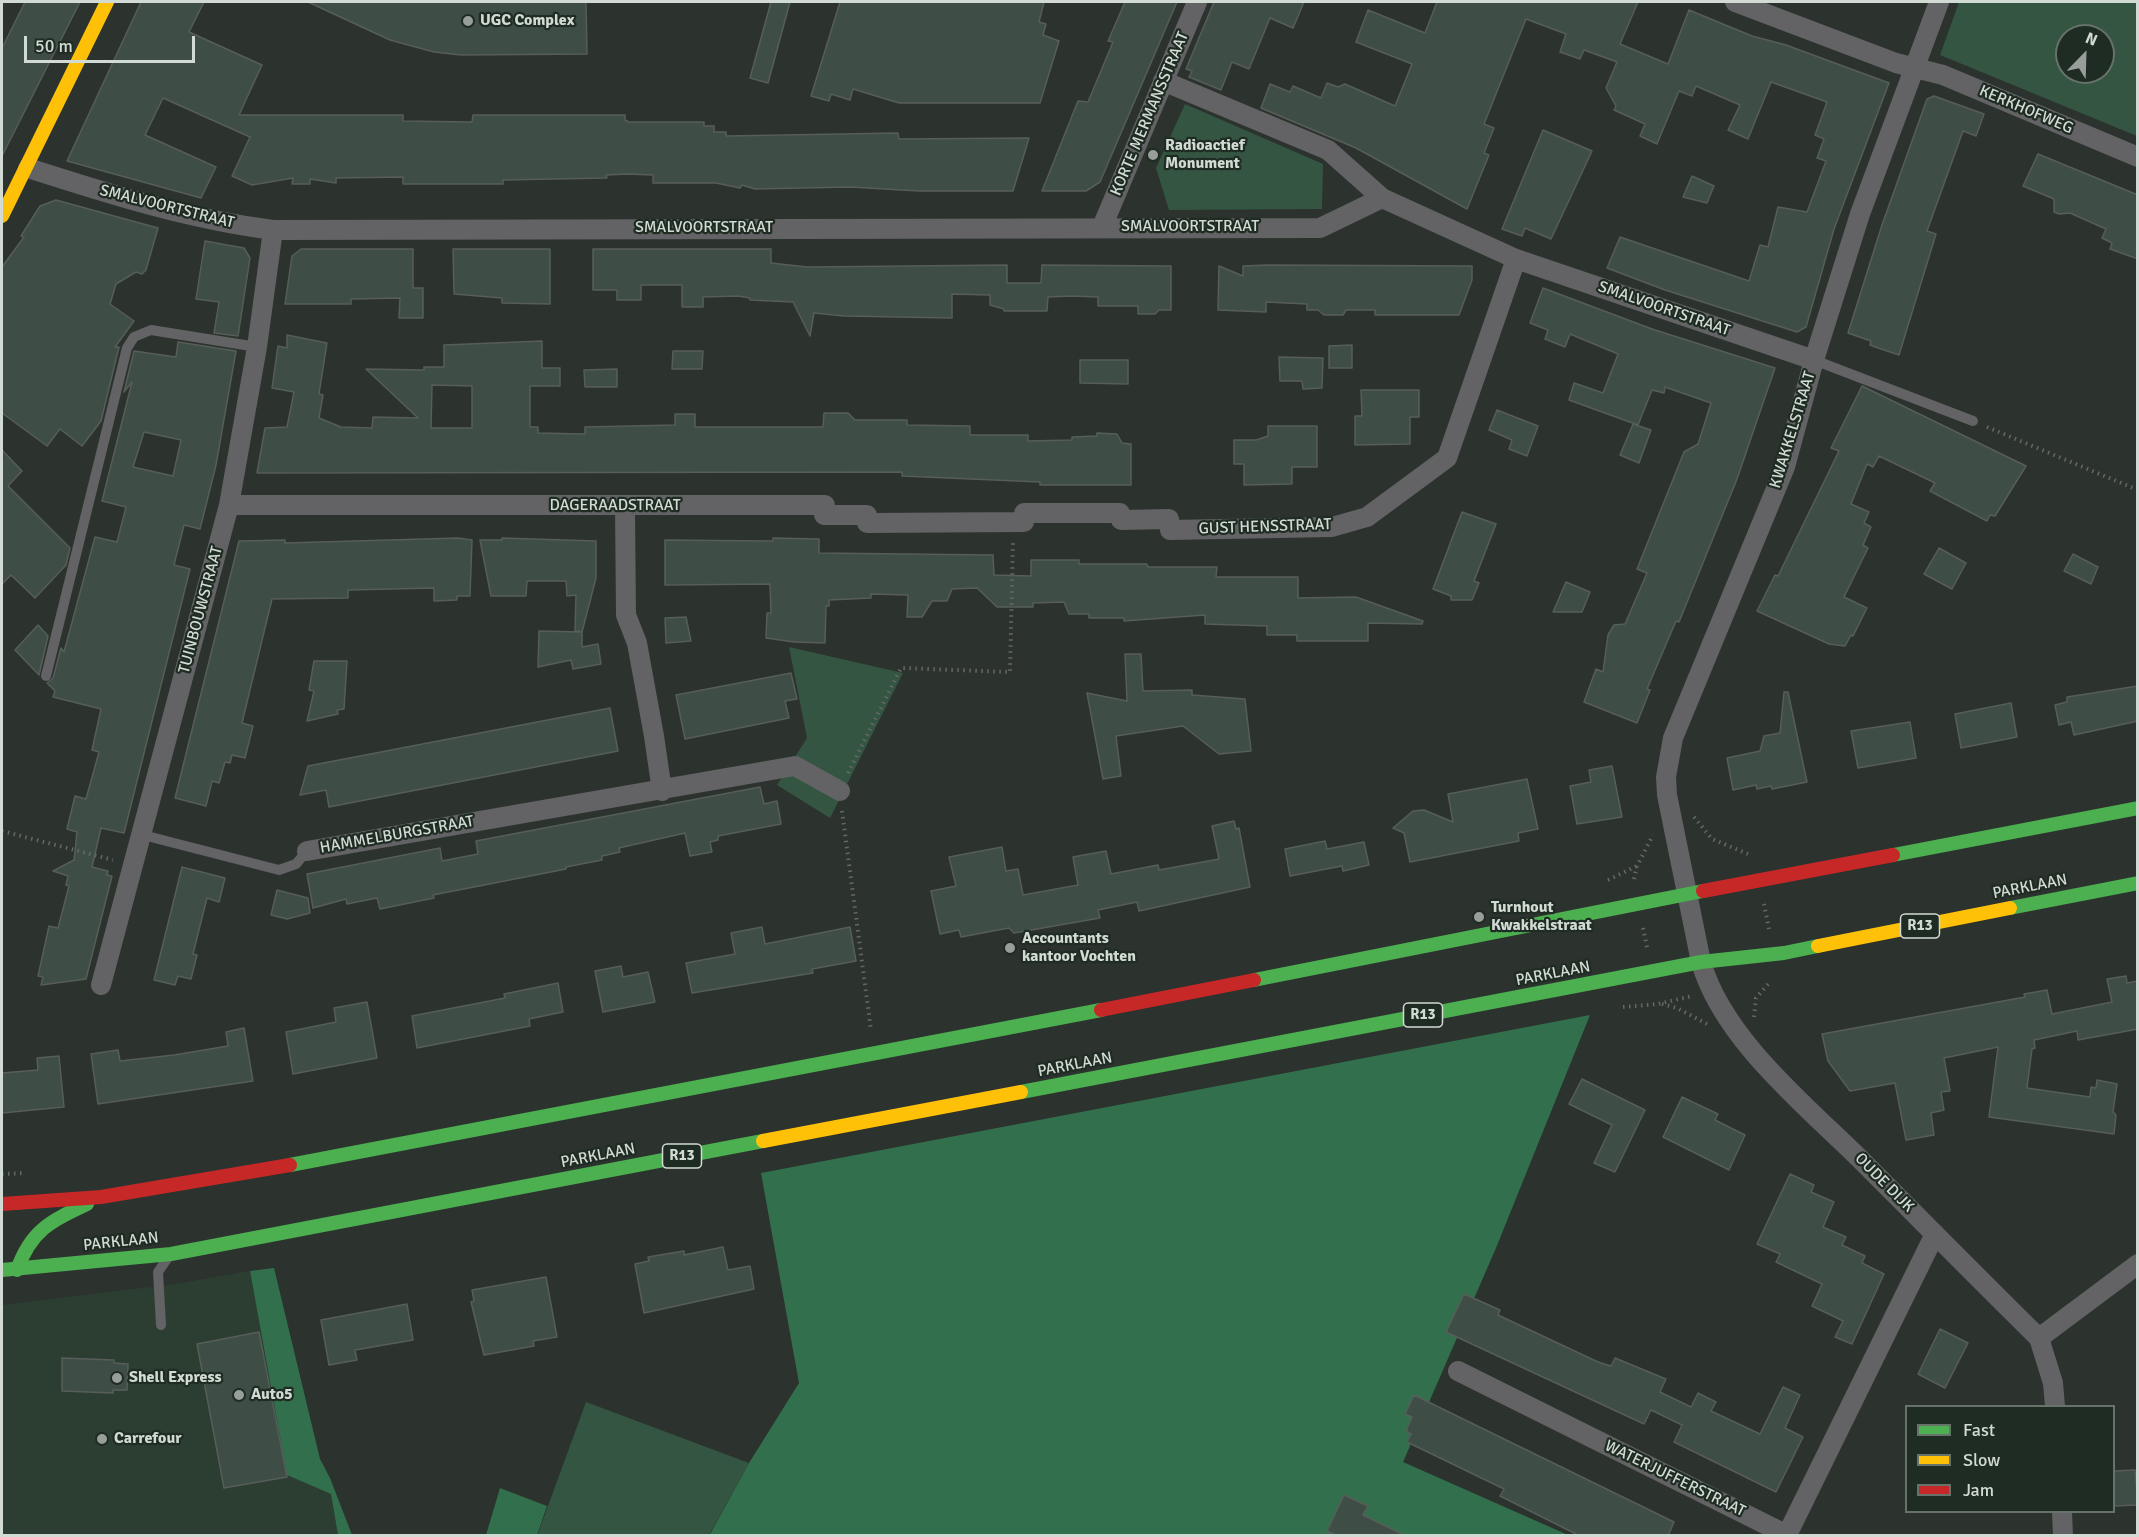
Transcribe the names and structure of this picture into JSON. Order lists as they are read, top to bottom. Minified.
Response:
{"streets":{"main road":["PARKLAAN","R13"],"street":["KERKHOFWEG","KORTE MERMANSSTRAAT","SMALVOORTSTRAAT","KWAKKELSTRAAT","DAGERAADSTRAAT","GUST HENSSTRAAT","TUINBOUWSTRAAT","HAMMELBURGSTRAAT","OUDE DIJK","WATERJUFFERSTRAAT"]},"crossings":[["KERKHOFWEG","KWAKKELSTRAAT"],["KORTE MERMANSSTRAAT","SMALVOORTSTRAAT"],["SMALVOORTSTRAAT","KWAKKELSTRAAT"],["SMALVOORTSTRAAT","GUST HENSSTRAAT"],["SMALVOORTSTRAAT","TUINBOUWSTRAAT"],["KWAKKELSTRAAT","PARKLAAN"],["KWAKKELSTRAAT","OUDE DIJK"],["DAGERAADSTRAAT","GUST HENSSTRAAT"],["DAGERAADSTRAAT","TUINBOUWSTRAAT"],["TUINBOUWSTRAAT","HAMMELBURGSTRAAT"],["PARKLAAN","OUDE DIJK"],["OUDE DIJK","WATERJUFFERSTRAAT"]],"places":["UGC Complex","Radioactief Monument","Turnhout Kwakkelstraat","Accountants kantoor Vochten","Shell Express","Auto5","Carrefour"],"legend":["Fast","Slow","Jam"],"scale_bar":"50 m","north":"top right"}
